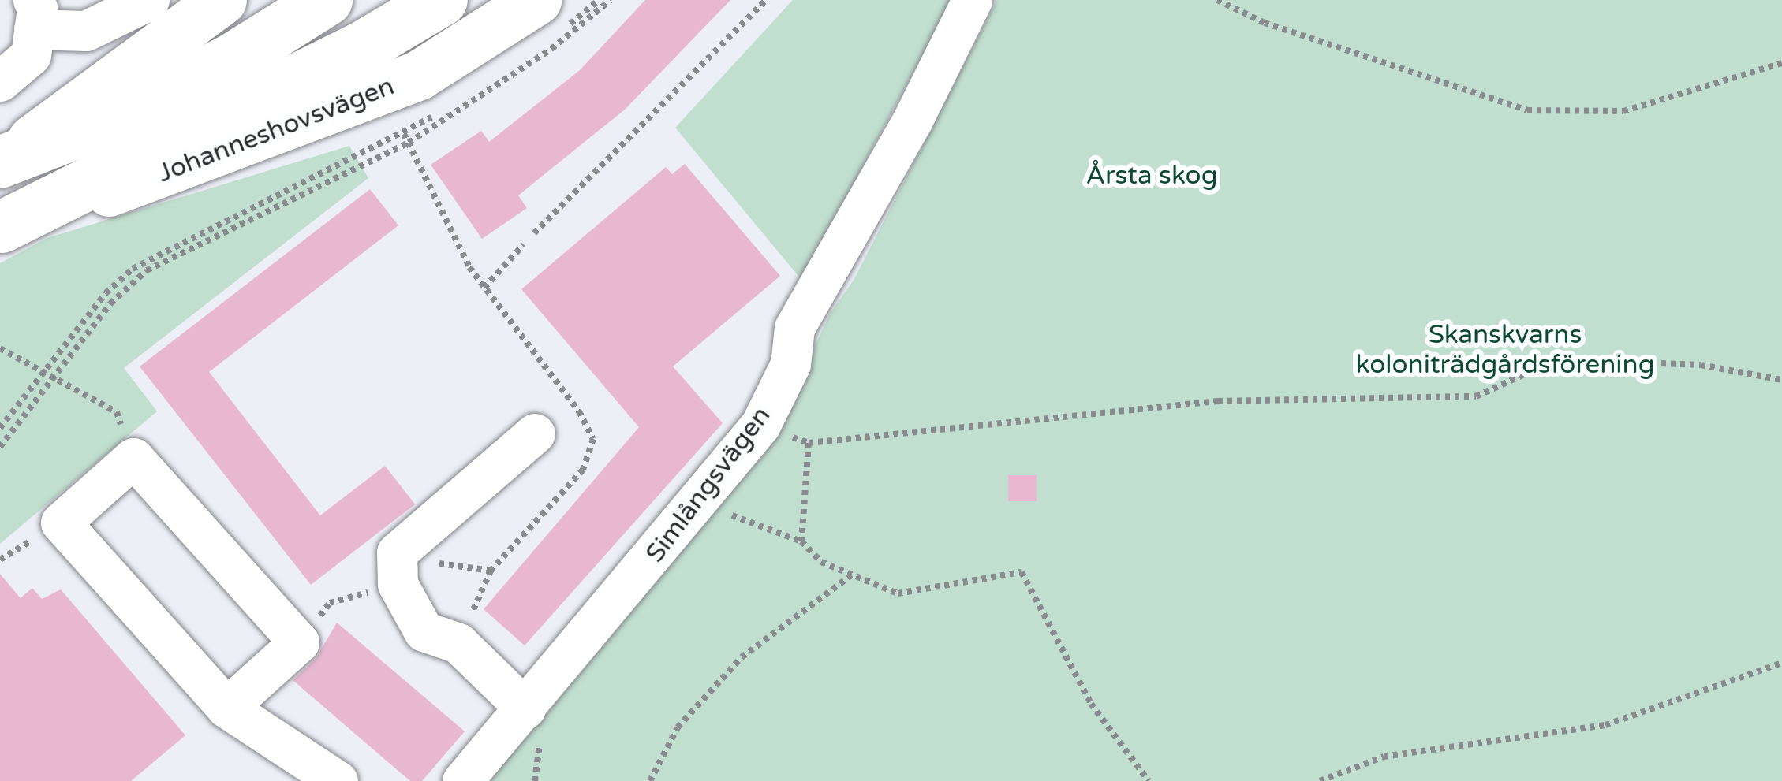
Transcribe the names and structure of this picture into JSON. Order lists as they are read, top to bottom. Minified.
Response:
{"streets":{"main road":["Johanneshovsvägen"],"street":["Simlångsvägen"]},"parks":["Årsta skog","Skanskvarns koloniträdgårdsförening"]}
